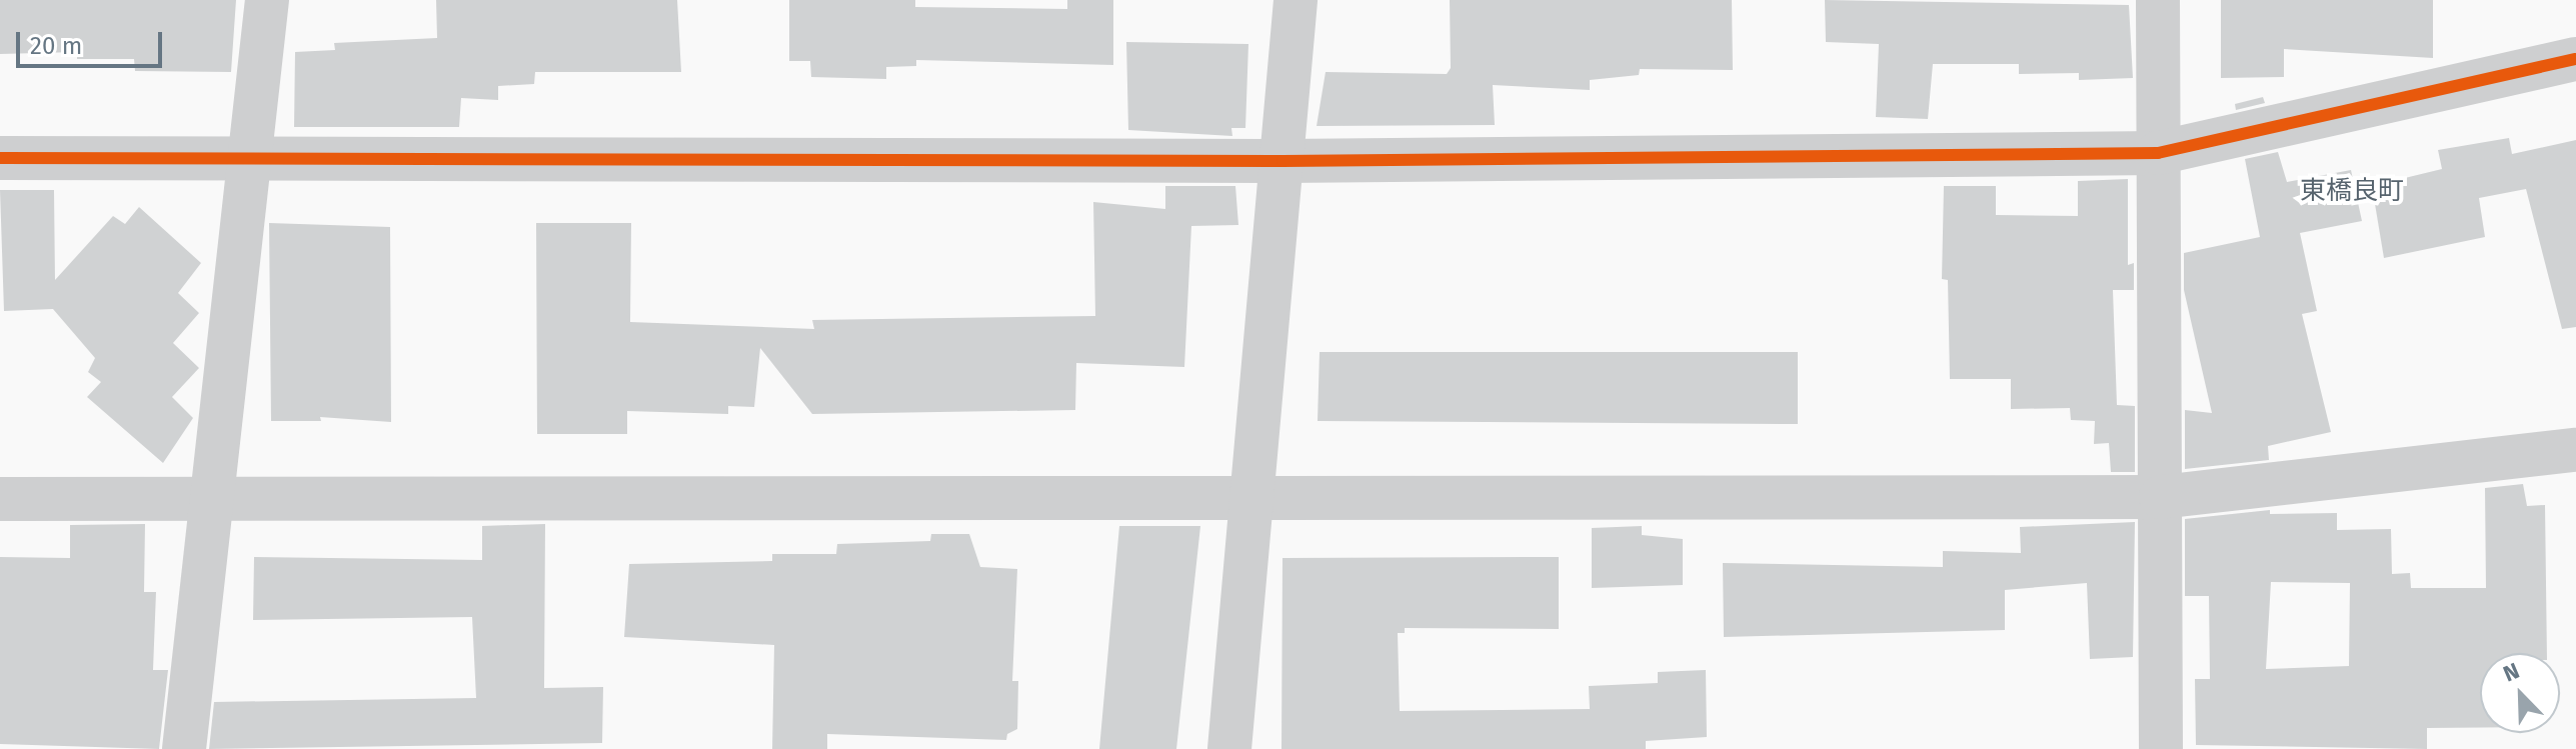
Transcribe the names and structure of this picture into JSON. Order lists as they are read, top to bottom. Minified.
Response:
{"districts":["東橋良町"],"scale_bar":"20 m","north":"top left"}
